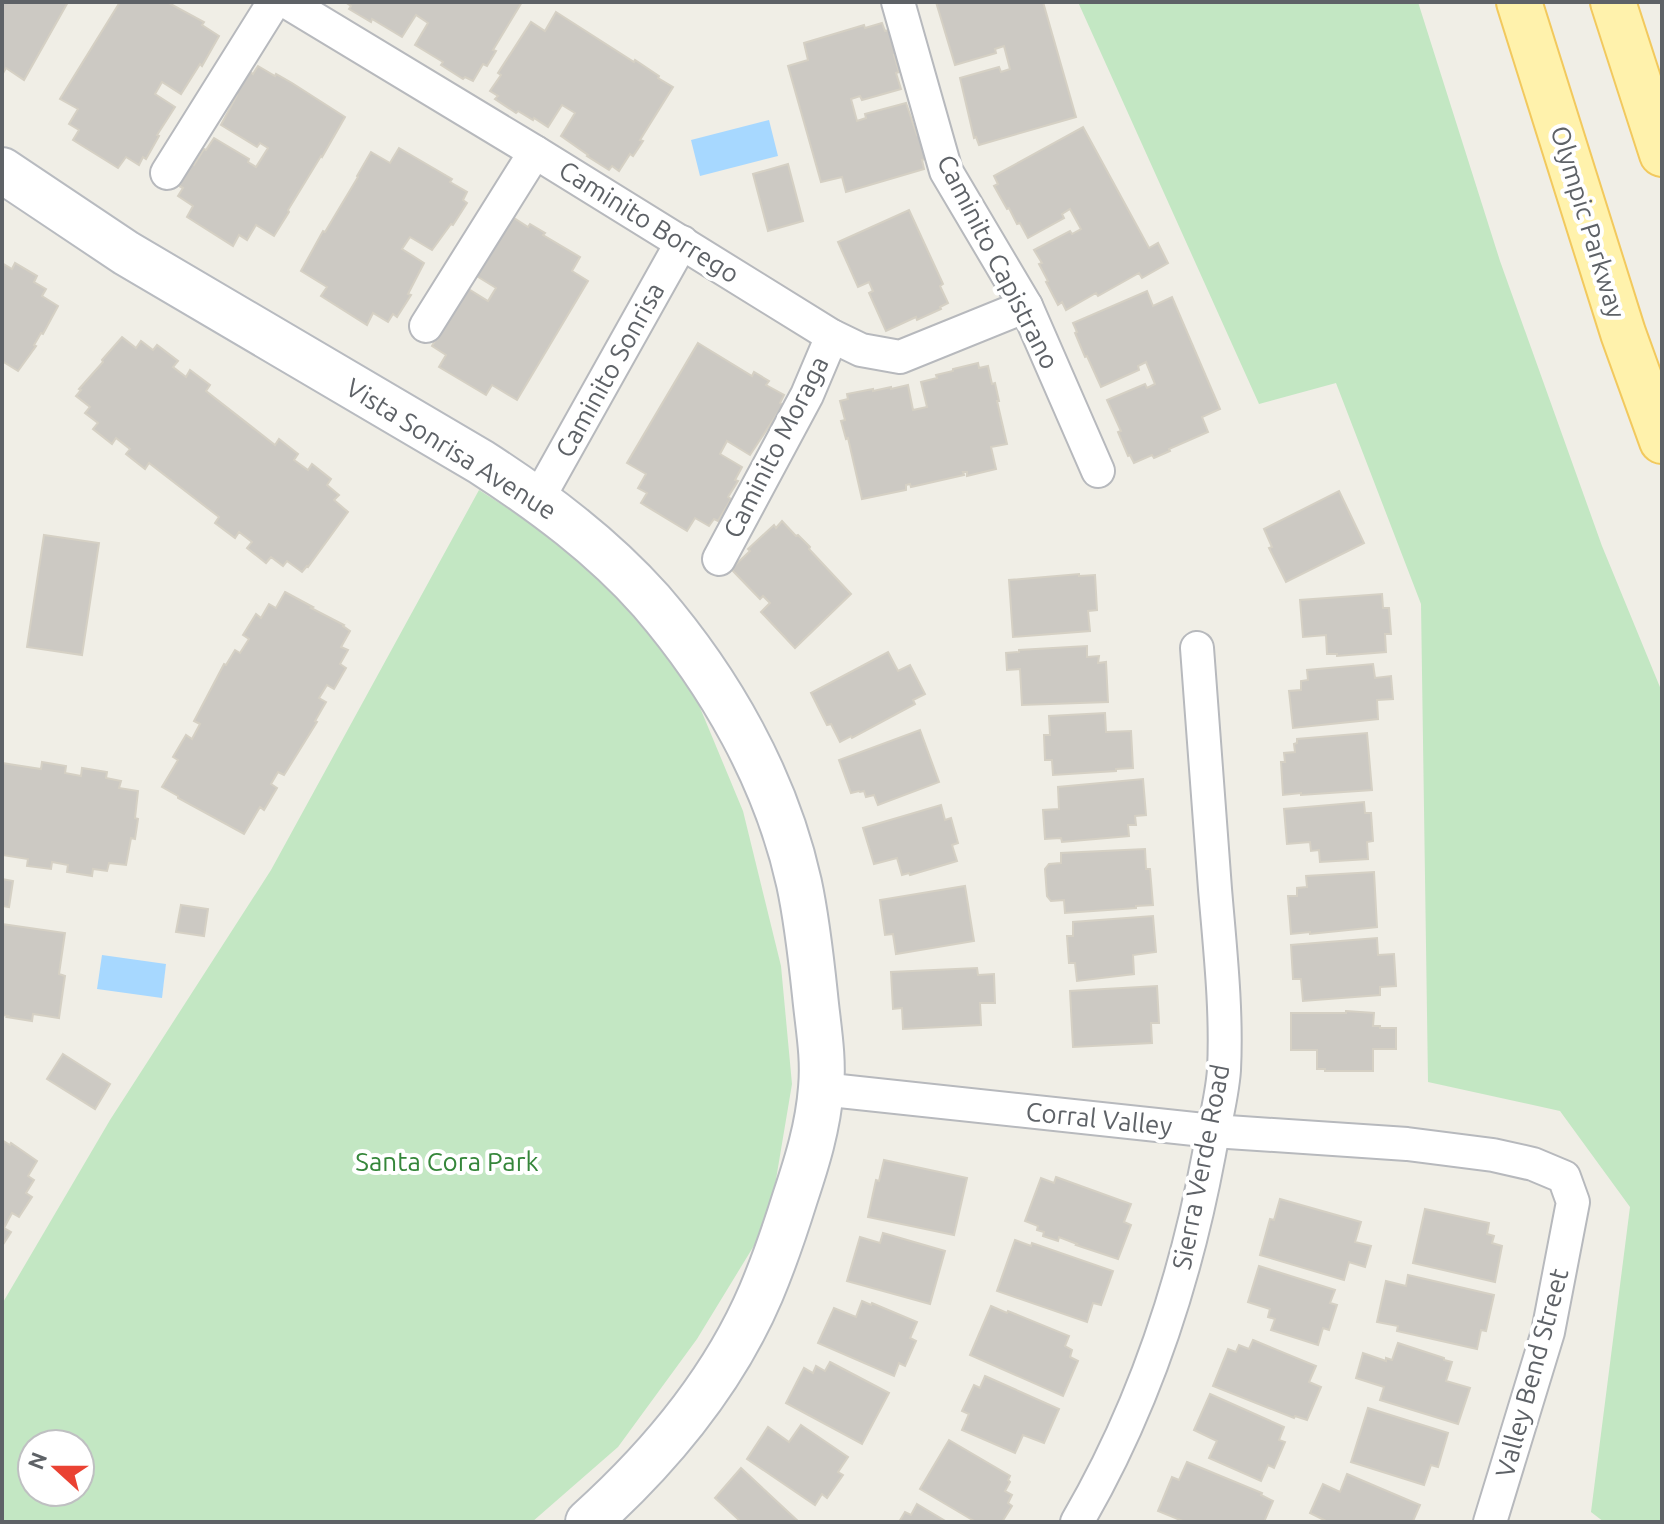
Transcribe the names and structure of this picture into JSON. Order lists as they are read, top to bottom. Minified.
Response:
{"streets":{"main road":["Olympic Parkway"],"street":["Caminito Borrego","Caminito Capistrano","Caminito Sonrisa","Caminito Moraga","Vista Sonrisa Avenue","Corral Valley","Sierra Verde Road","Valley Bend Street"]},"crossings":[["Caminito Borrego","Caminito Capistrano"],["Caminito Borrego","Caminito Sonrisa"],["Caminito Borrego","Caminito Moraga"],["Caminito Sonrisa","Vista Sonrisa Avenue"],["Vista Sonrisa Avenue","Corral Valley"],["Corral Valley","Sierra Verde Road"],["Corral Valley","Valley Bend Street"]],"parks":["Santa Cora Park"],"north":"left"}
